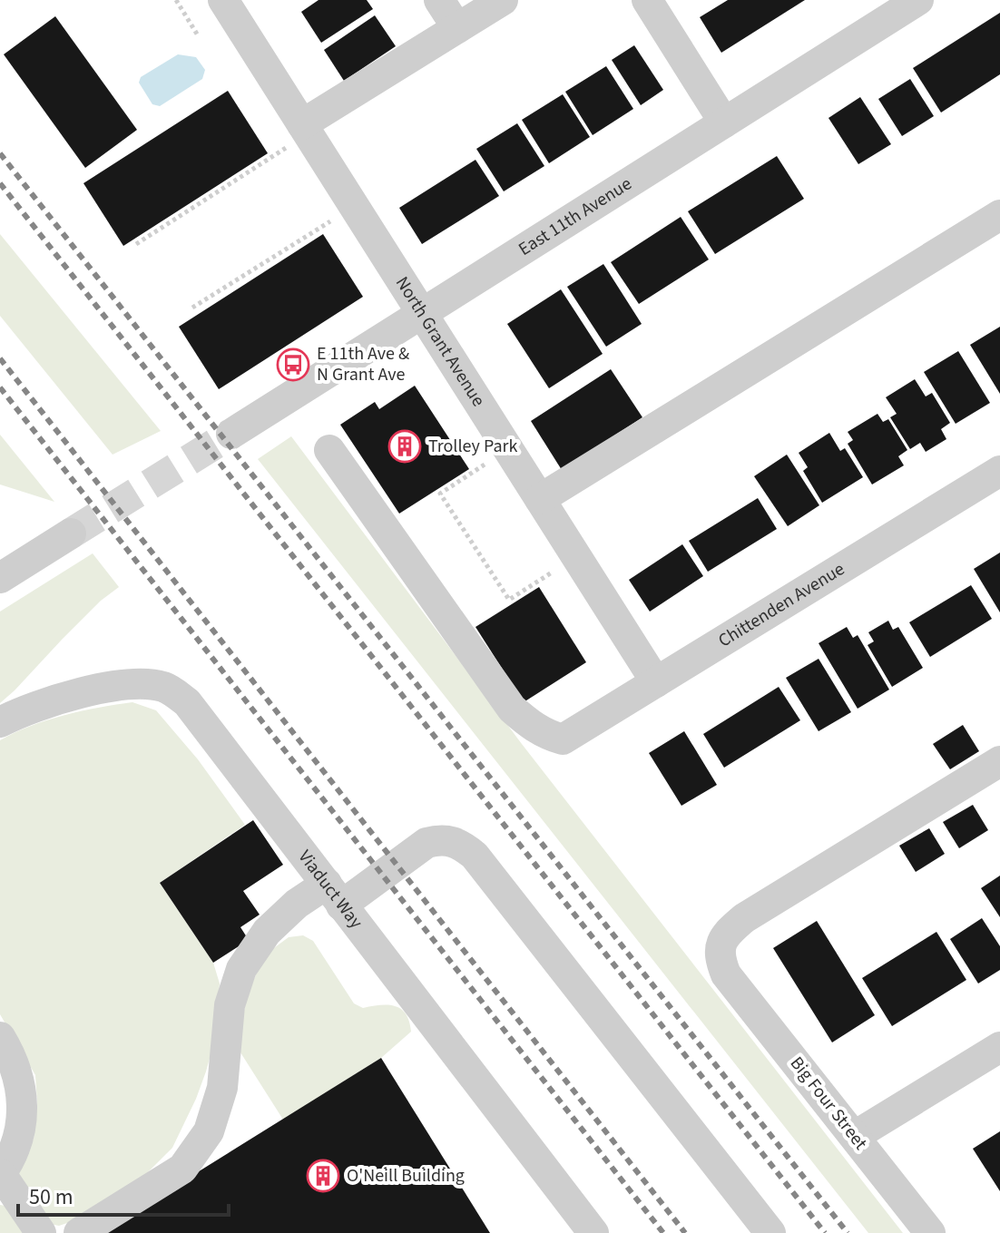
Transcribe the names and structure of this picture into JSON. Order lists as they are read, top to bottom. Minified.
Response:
{"streets":{"street":["East 11th Avenue","North Grant Avenue","Chittenden Avenue","Viaduct Way","Big Four Street"]},"crossings":[["East 11th Avenue","North Grant Avenue"],["North Grant Avenue","Chittenden Avenue"]],"places":{"bus stop":["E 11th Ave & N Grant Ave"],"building":["Trolley Park","O'Neill Building"]},"scale_bar":"50 m"}
